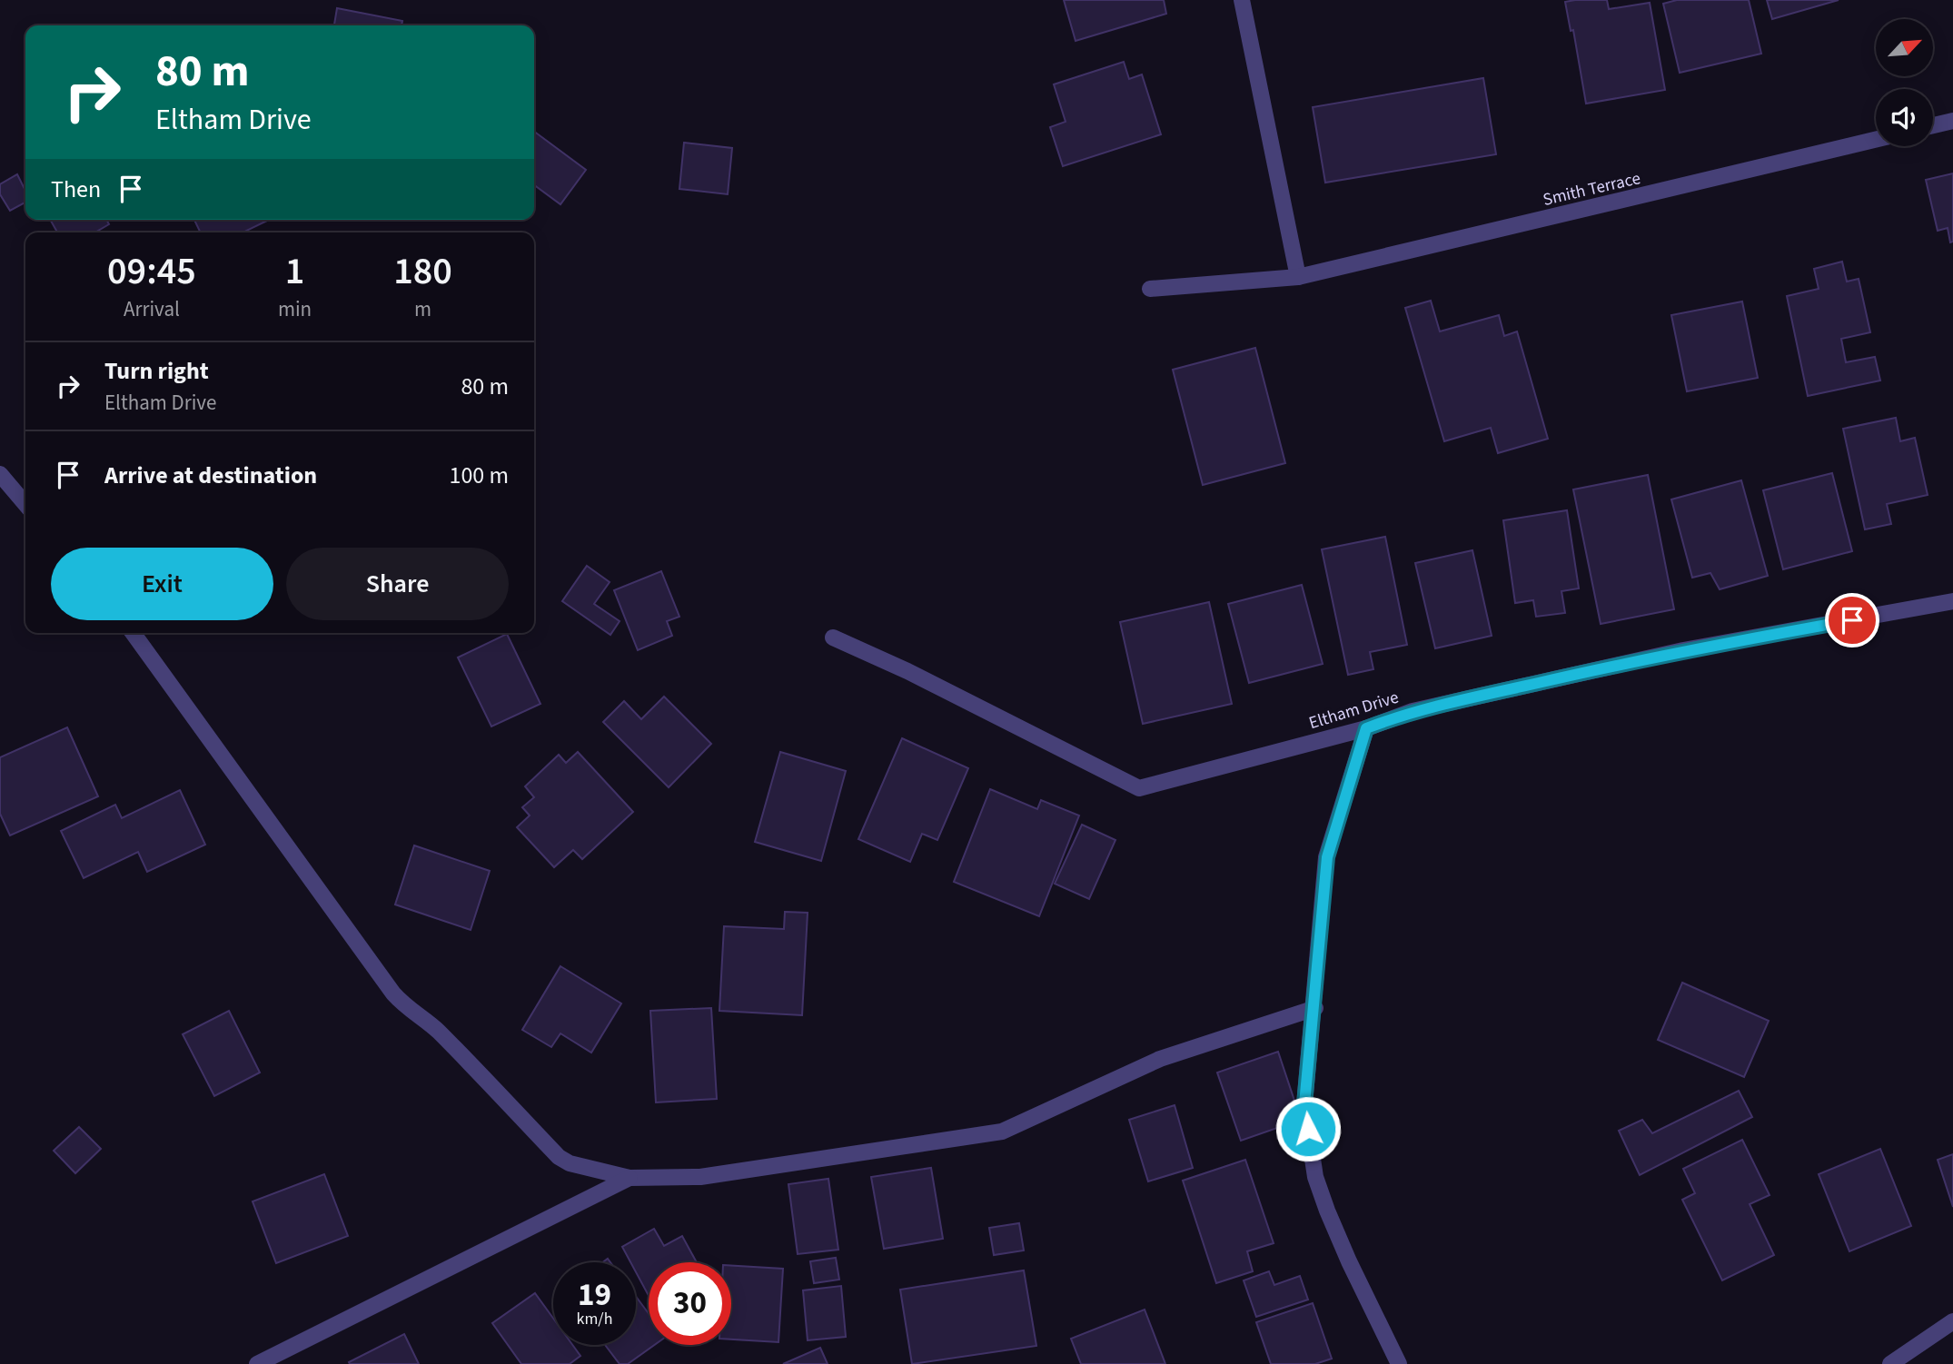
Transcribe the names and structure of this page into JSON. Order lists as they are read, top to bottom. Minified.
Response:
{"streets":{"street":["Smith Terrace","Eltham Drive"]},"north":"top right","page":{"turn":["80 m","Eltham Drive"],"then":"Then","eta":["09:45","Arrival","1","min","180","m"],"list":[{"name":"Turn right","note":"Eltham Drive","value":"80 m"},{"name":"Arrive at destination","value":"100 m"}],"buttons":["Exit","Share"],"speed":"19 km/h","limit":"30"}}
